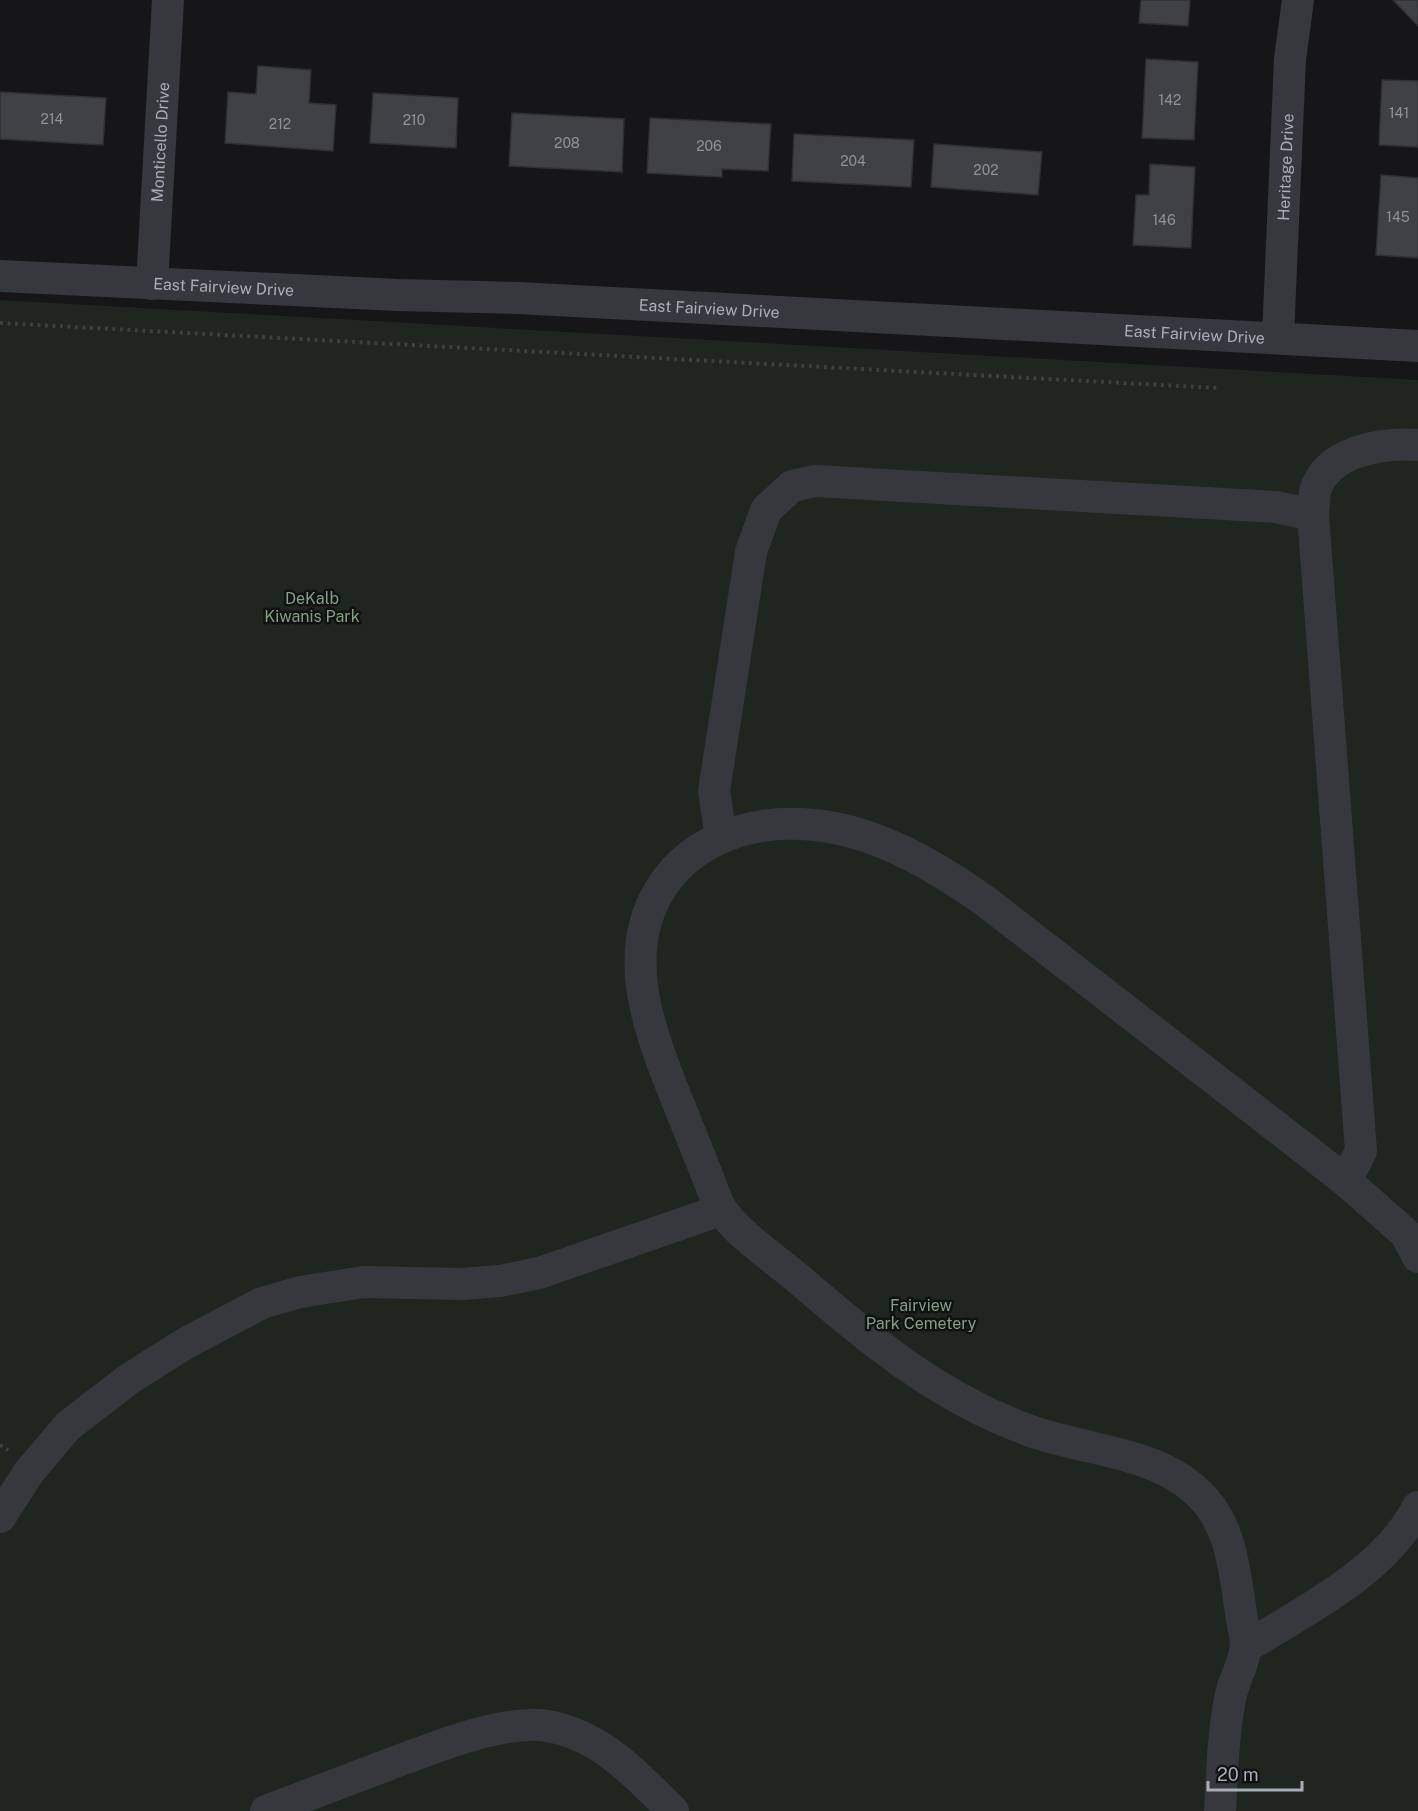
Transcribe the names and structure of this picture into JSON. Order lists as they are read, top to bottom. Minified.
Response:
{"streets":{"street":["Monticello Drive","Heritage Drive","East Fairview Drive"]},"crossings":[["Monticello Drive","East Fairview Drive"],["Heritage Drive","East Fairview Drive"]],"parks":["DeKalb Kiwanis Park","Fairview Park Cemetery"],"house_numbers":["142","141","214","210","212","208","206","204","202","145","146"],"scale_bar":"20 m"}
